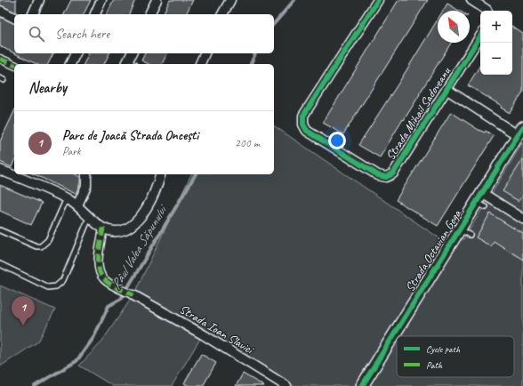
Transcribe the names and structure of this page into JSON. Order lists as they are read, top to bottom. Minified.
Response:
{"streets":{"street":["Strada Mihail Sadoveanu","Strada Octavian Goga","Strada Ioan Slavici"]},"water":["Râul Valea Săpunului"],"legend":["Cycle path","Path"],"north":"top left","page":{"map_buttons":["+","−"],"search":"Search here","heading":"Nearby","list":[{"mark":"1","name":"Parc de Joacă Strada Oncești","note":"Park","value":"200 m"}],"pins":"1"}}
